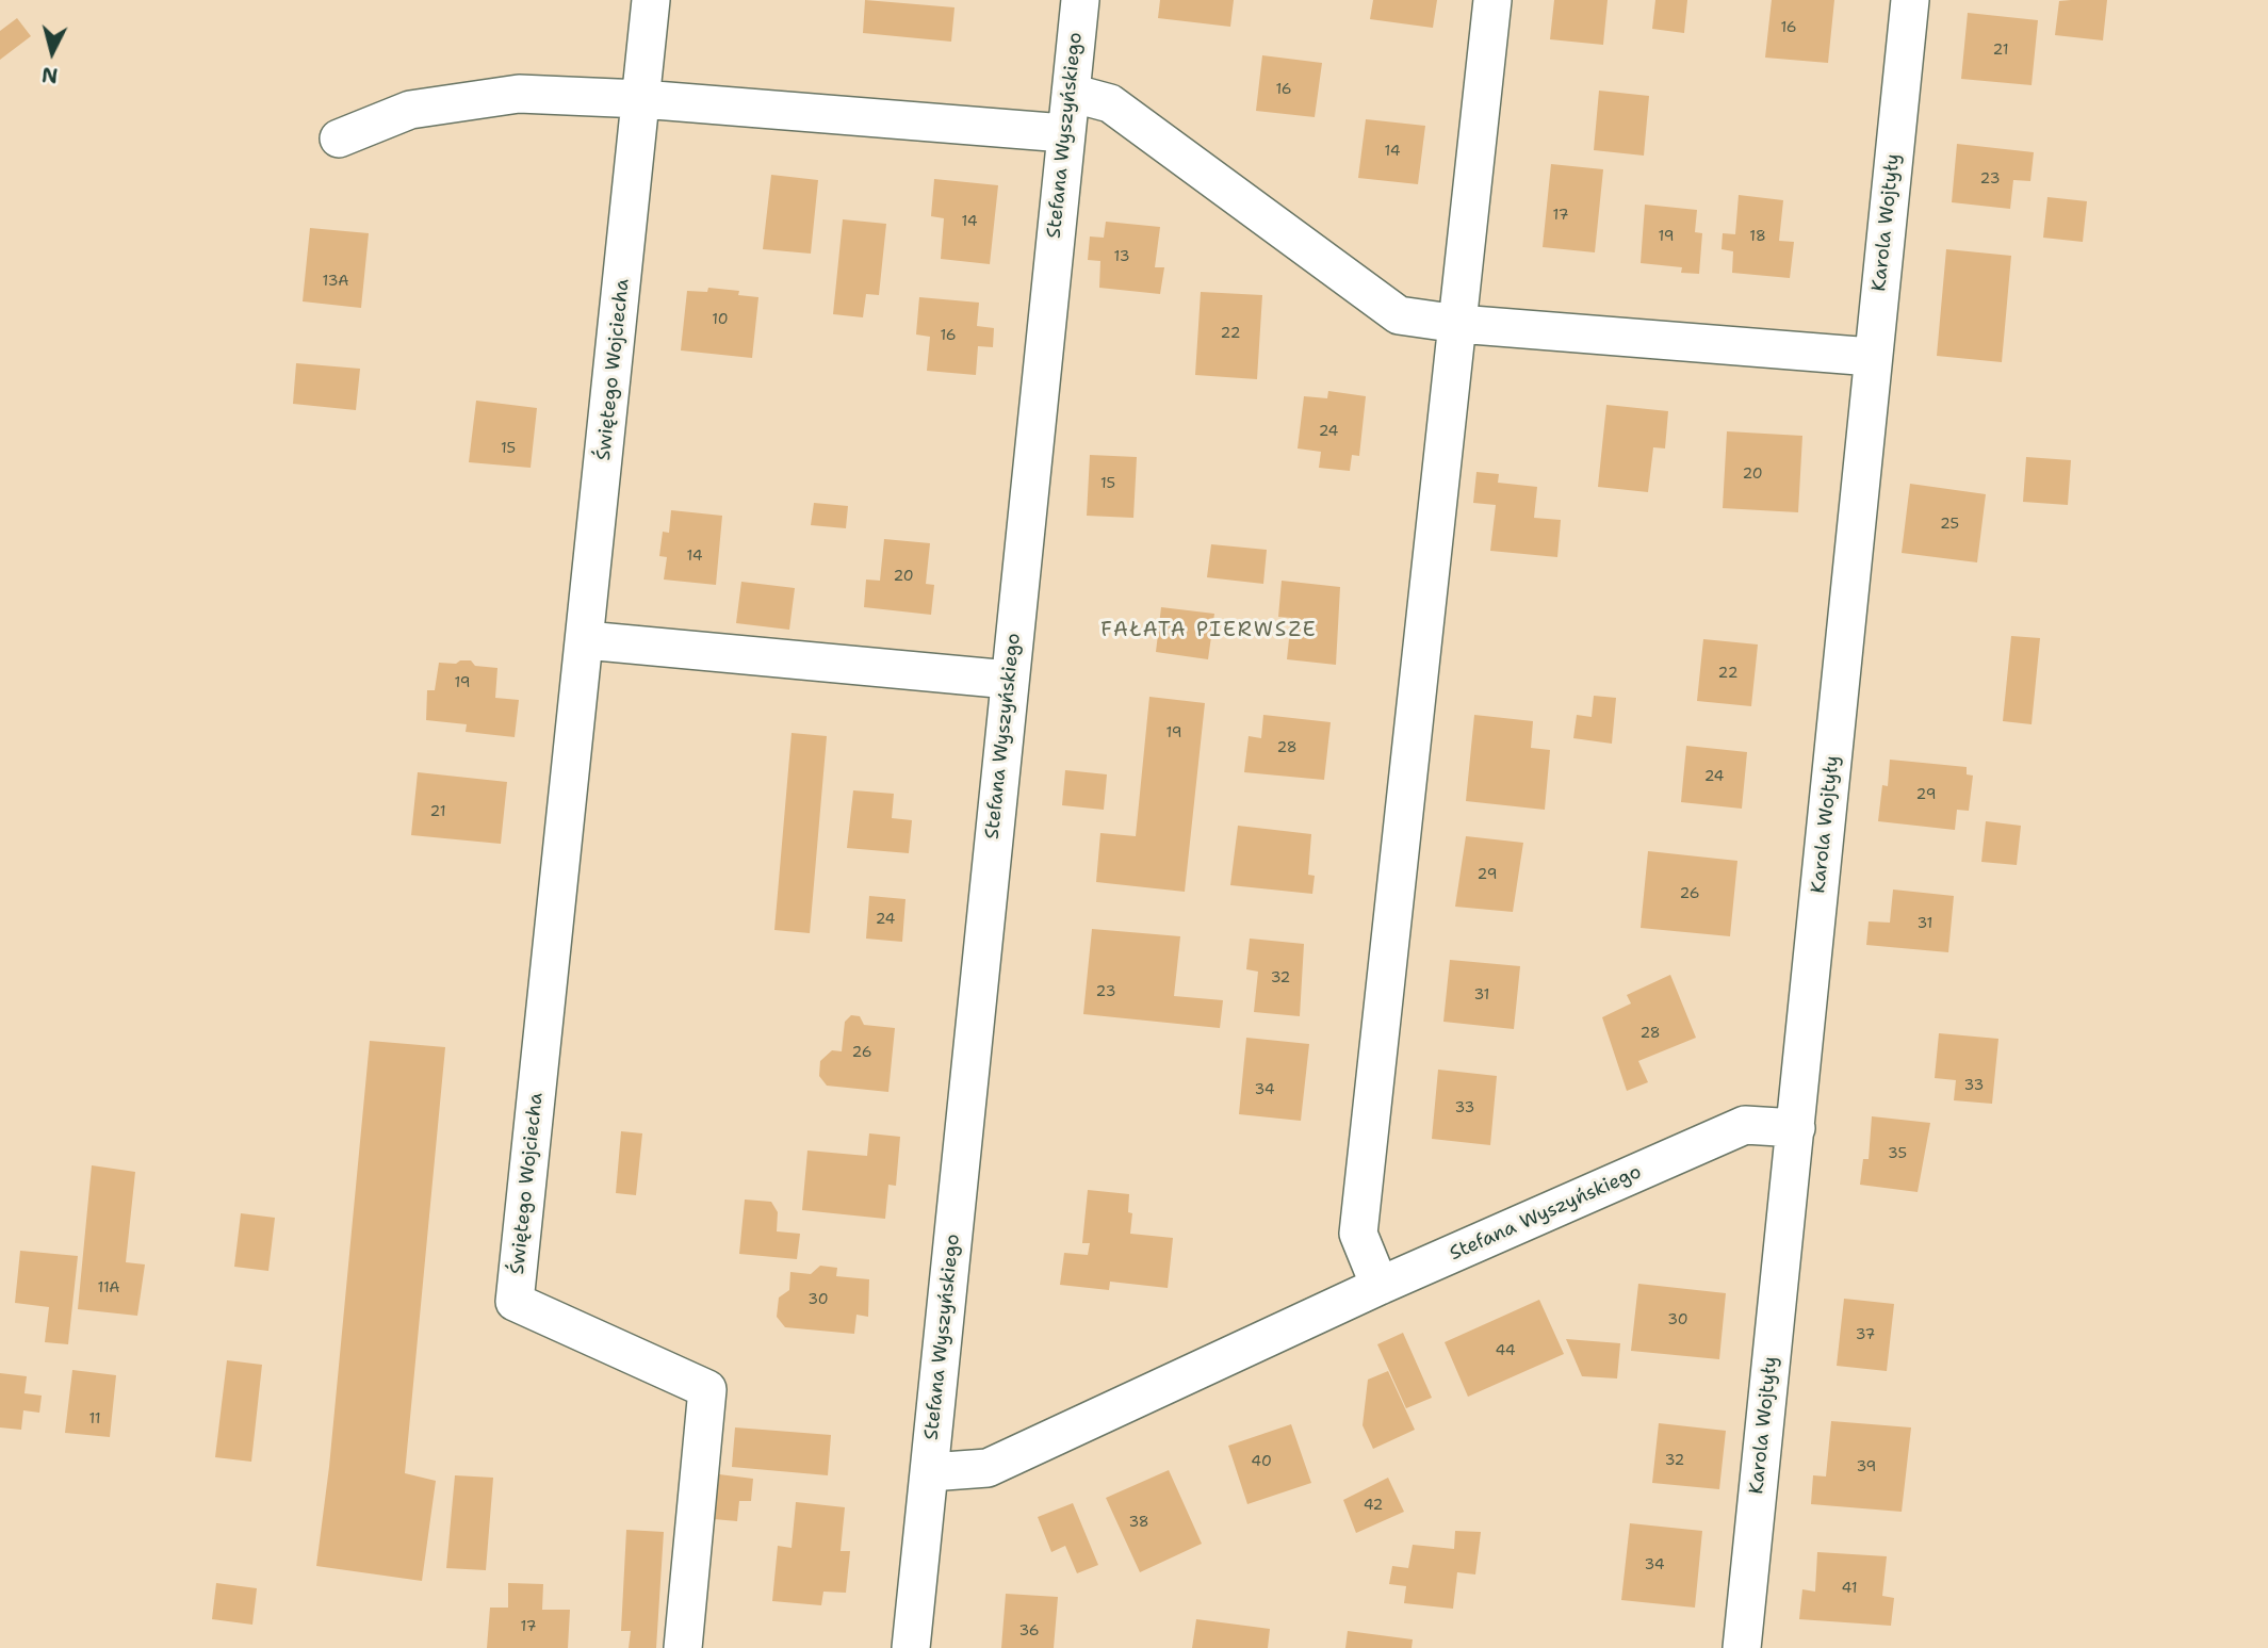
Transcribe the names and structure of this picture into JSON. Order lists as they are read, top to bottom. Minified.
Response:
{"streets":{"street":["Stefana Wyszyńskiego","Karola Wojtyły","Świętego Wojciecha"]},"crossings":[["Stefana Wyszyńskiego","Karola Wojtyły"]],"districts":["FAŁATA PIERWSZE"],"house_numbers":["16","21","16","14","23","17","14","19","18","13","13A","10","22","16","24","15","20","15","25","14","20","22","19","19","28","24","29","21","29","26","24","31","32","23","31","28","26","33","34","33","35","11A","30","30","37","44","11","32","40","39","42","38","34","41","17","36"],"north":"bottom"}
